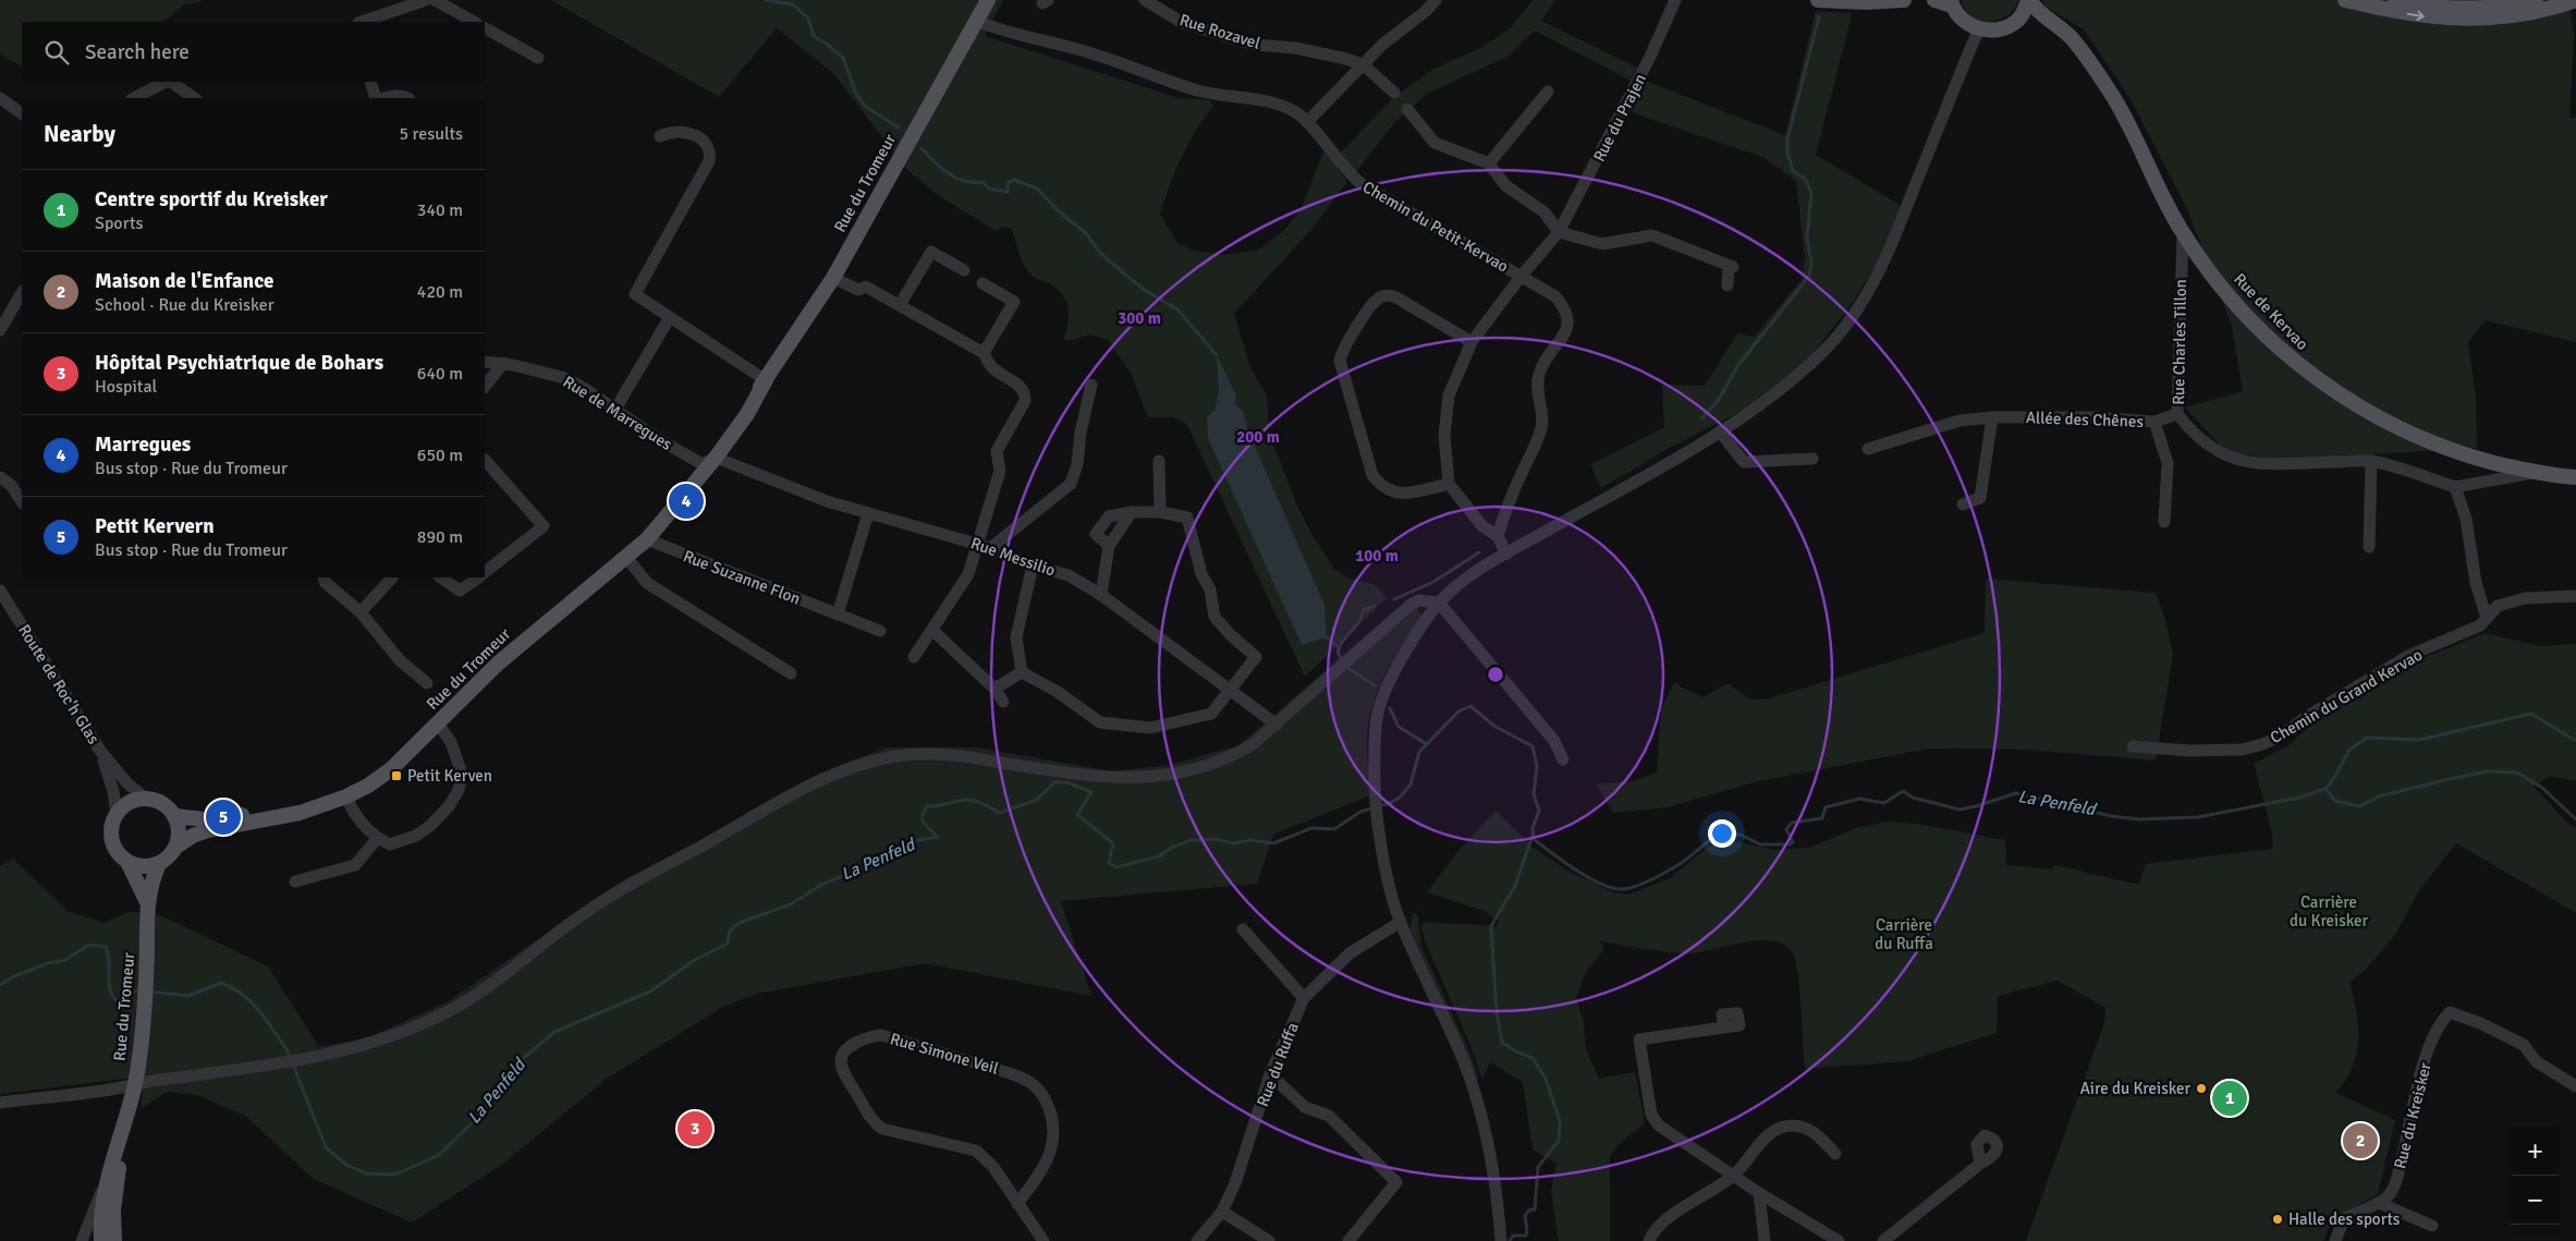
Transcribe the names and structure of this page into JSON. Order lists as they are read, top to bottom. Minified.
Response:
{"streets":{"main road":["Rue du Tromeur","Rue de Kervao"],"street":["Rue Rozavel","Rue du Prajen","Chemin du Petit-Kervao","Rue Charles Tillon","Rue de Marregues","Allée des Chênes","Rue Messilio","Rue Suzanne Flon","Route de Roc'h Glas","Chemin du Grand Kervao","Rue Simone Veil","Rue du Ruffa","Rue du Kreisker"]},"crossings":[["Rue du Prajen","Chemin du Petit-Kervao"],["Rue du Tromeur","Chemin du Petit-Kervao"],["Rue du Tromeur","Rue de Marregues"],["Rue du Tromeur","Rue Messilio"],["Rue du Tromeur","Rue Suzanne Flon"],["Rue du Tromeur","Route de Roc'h Glas"],["Rue de Kervao","Rue Charles Tillon"],["Rue Charles Tillon","Allée des Chênes"],["Rue de Marregues","Rue Messilio"]],"water":["La Penfeld"],"parks":["Carrière du Kreisker","Carrière du Ruffa"],"places":{"transit":["Petit Kerven"],"other":["Aire du Kreisker","Halle des sports"]},"page":{"search":"Search here","heading":["Nearby","5 results"],"list":[{"mark":"1","name":"Centre sportif du Kreisker","note":"Sports","value":"340 m"},{"mark":"2","name":"Maison de l'Enfance","note":"School · Rue du Kreisker","value":"420 m"},{"mark":"3","name":"Hôpital Psychiatrique de Bohars","note":"Hospital","value":"640 m"},{"mark":"4","name":"Marregues","note":"Bus stop · Rue du Tromeur","value":"650 m"},{"mark":"5","name":"Petit Kervern","note":"Bus stop · Rue du Tromeur","value":"890 m"}],"pins":["4","5","1","3","2"],"map_buttons":["+","−"]},"rings":["300 m","200 m","100 m"]}
